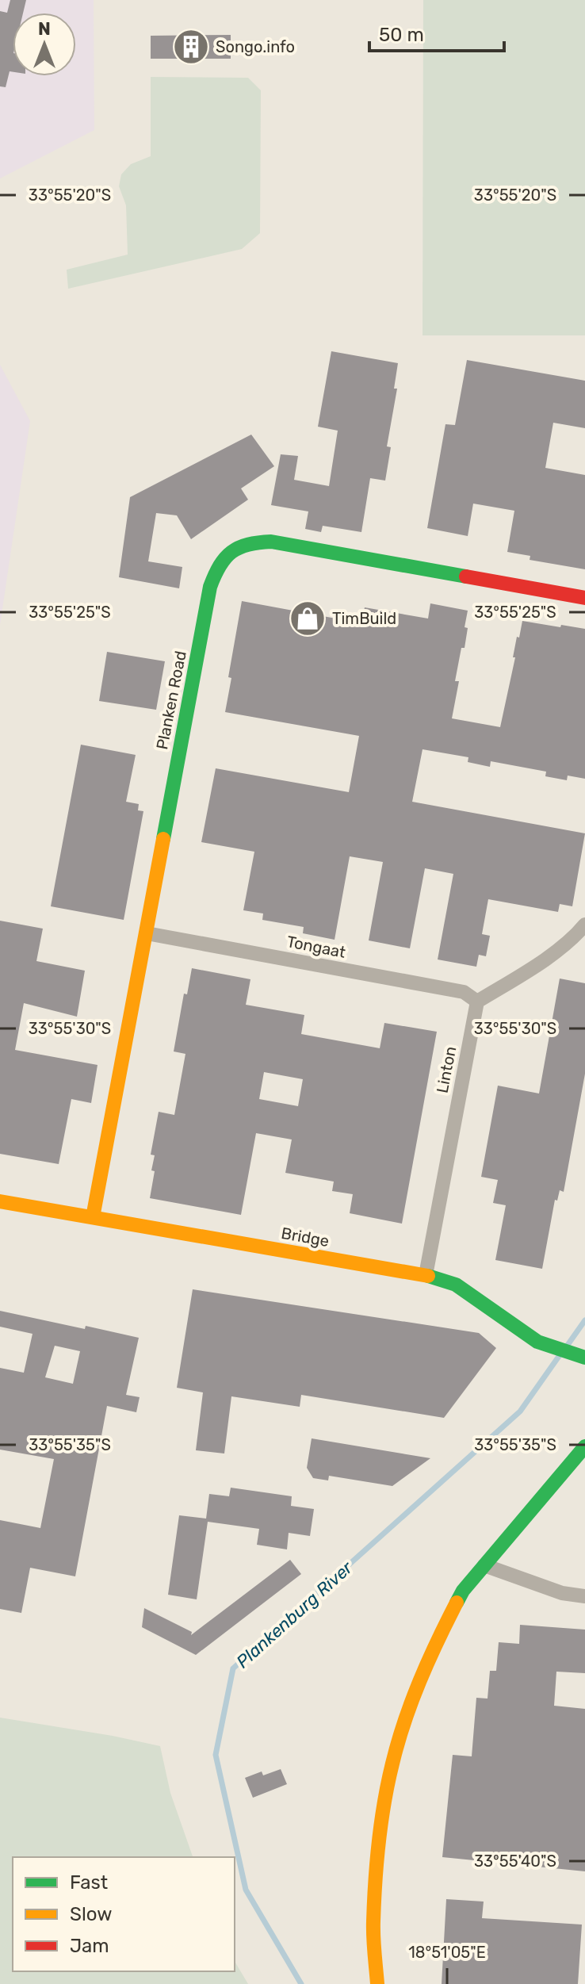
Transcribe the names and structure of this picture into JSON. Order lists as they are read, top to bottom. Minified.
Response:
{"streets":{"street":["Planken Road","Tongaat","Linton","Bridge"]},"crossings":[["Planken Road","Tongaat"],["Planken Road","Bridge"],["Tongaat","Linton"],["Linton","Bridge"]],"water":["Plankenburg River"],"places":{"building":["Songo.info"],"shop":["TimBuild"]},"legend":["Fast","Slow","Jam"],"scale_bar":"50 m","north":"top","coordinates":["33°55'20\"S","33°55'25\"S","33°55'30\"S","33°55'35\"S","33°55'40\"S","18°51'05\"E"]}
